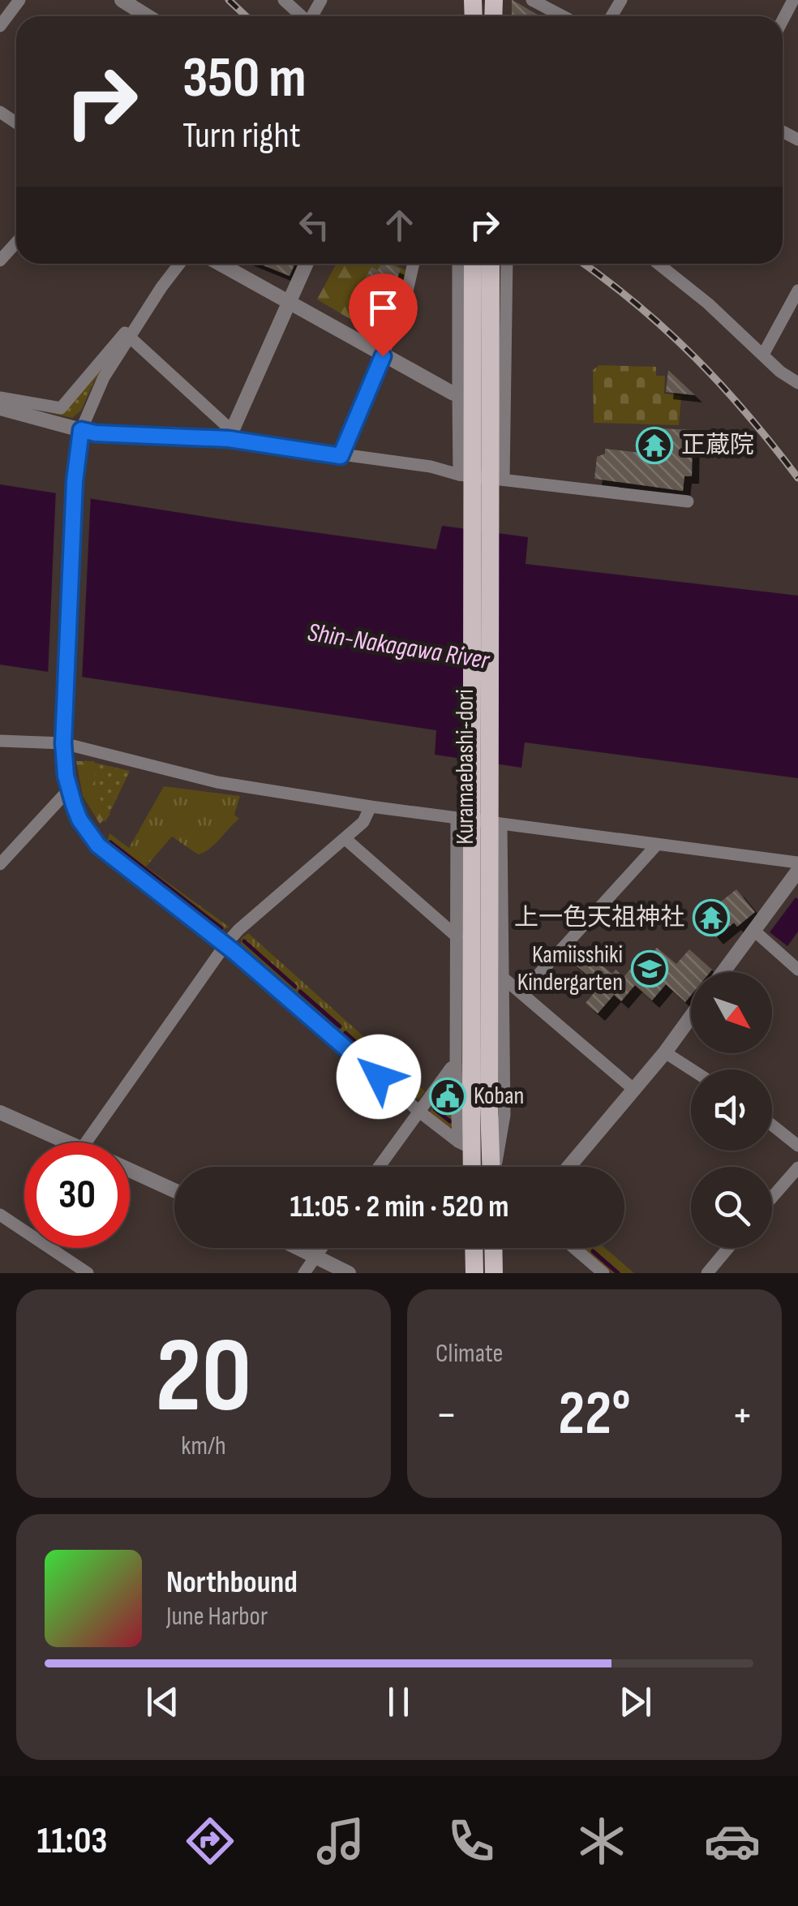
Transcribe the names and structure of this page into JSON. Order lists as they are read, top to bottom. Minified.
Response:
{"streets":{"main road":["Kuramaebashi-dori"]},"water":["Shin-Nakagawa River"],"places":{"temple":["正蔵院","上一色天祖神社"],"school or university":["Kamiisshiki Kindergarten"],"public building":["Koban"]},"north":"bottom right","page":{"turn":["350 m","Turn right"],"limit":"30","trip":"11:05 · 2 min · 520 m","tile":[["20","km/h"],"Climate"],"heat":["−","22°","+"],"song":["Northbound","June Harbor"],"tabs":"11:03"}}
